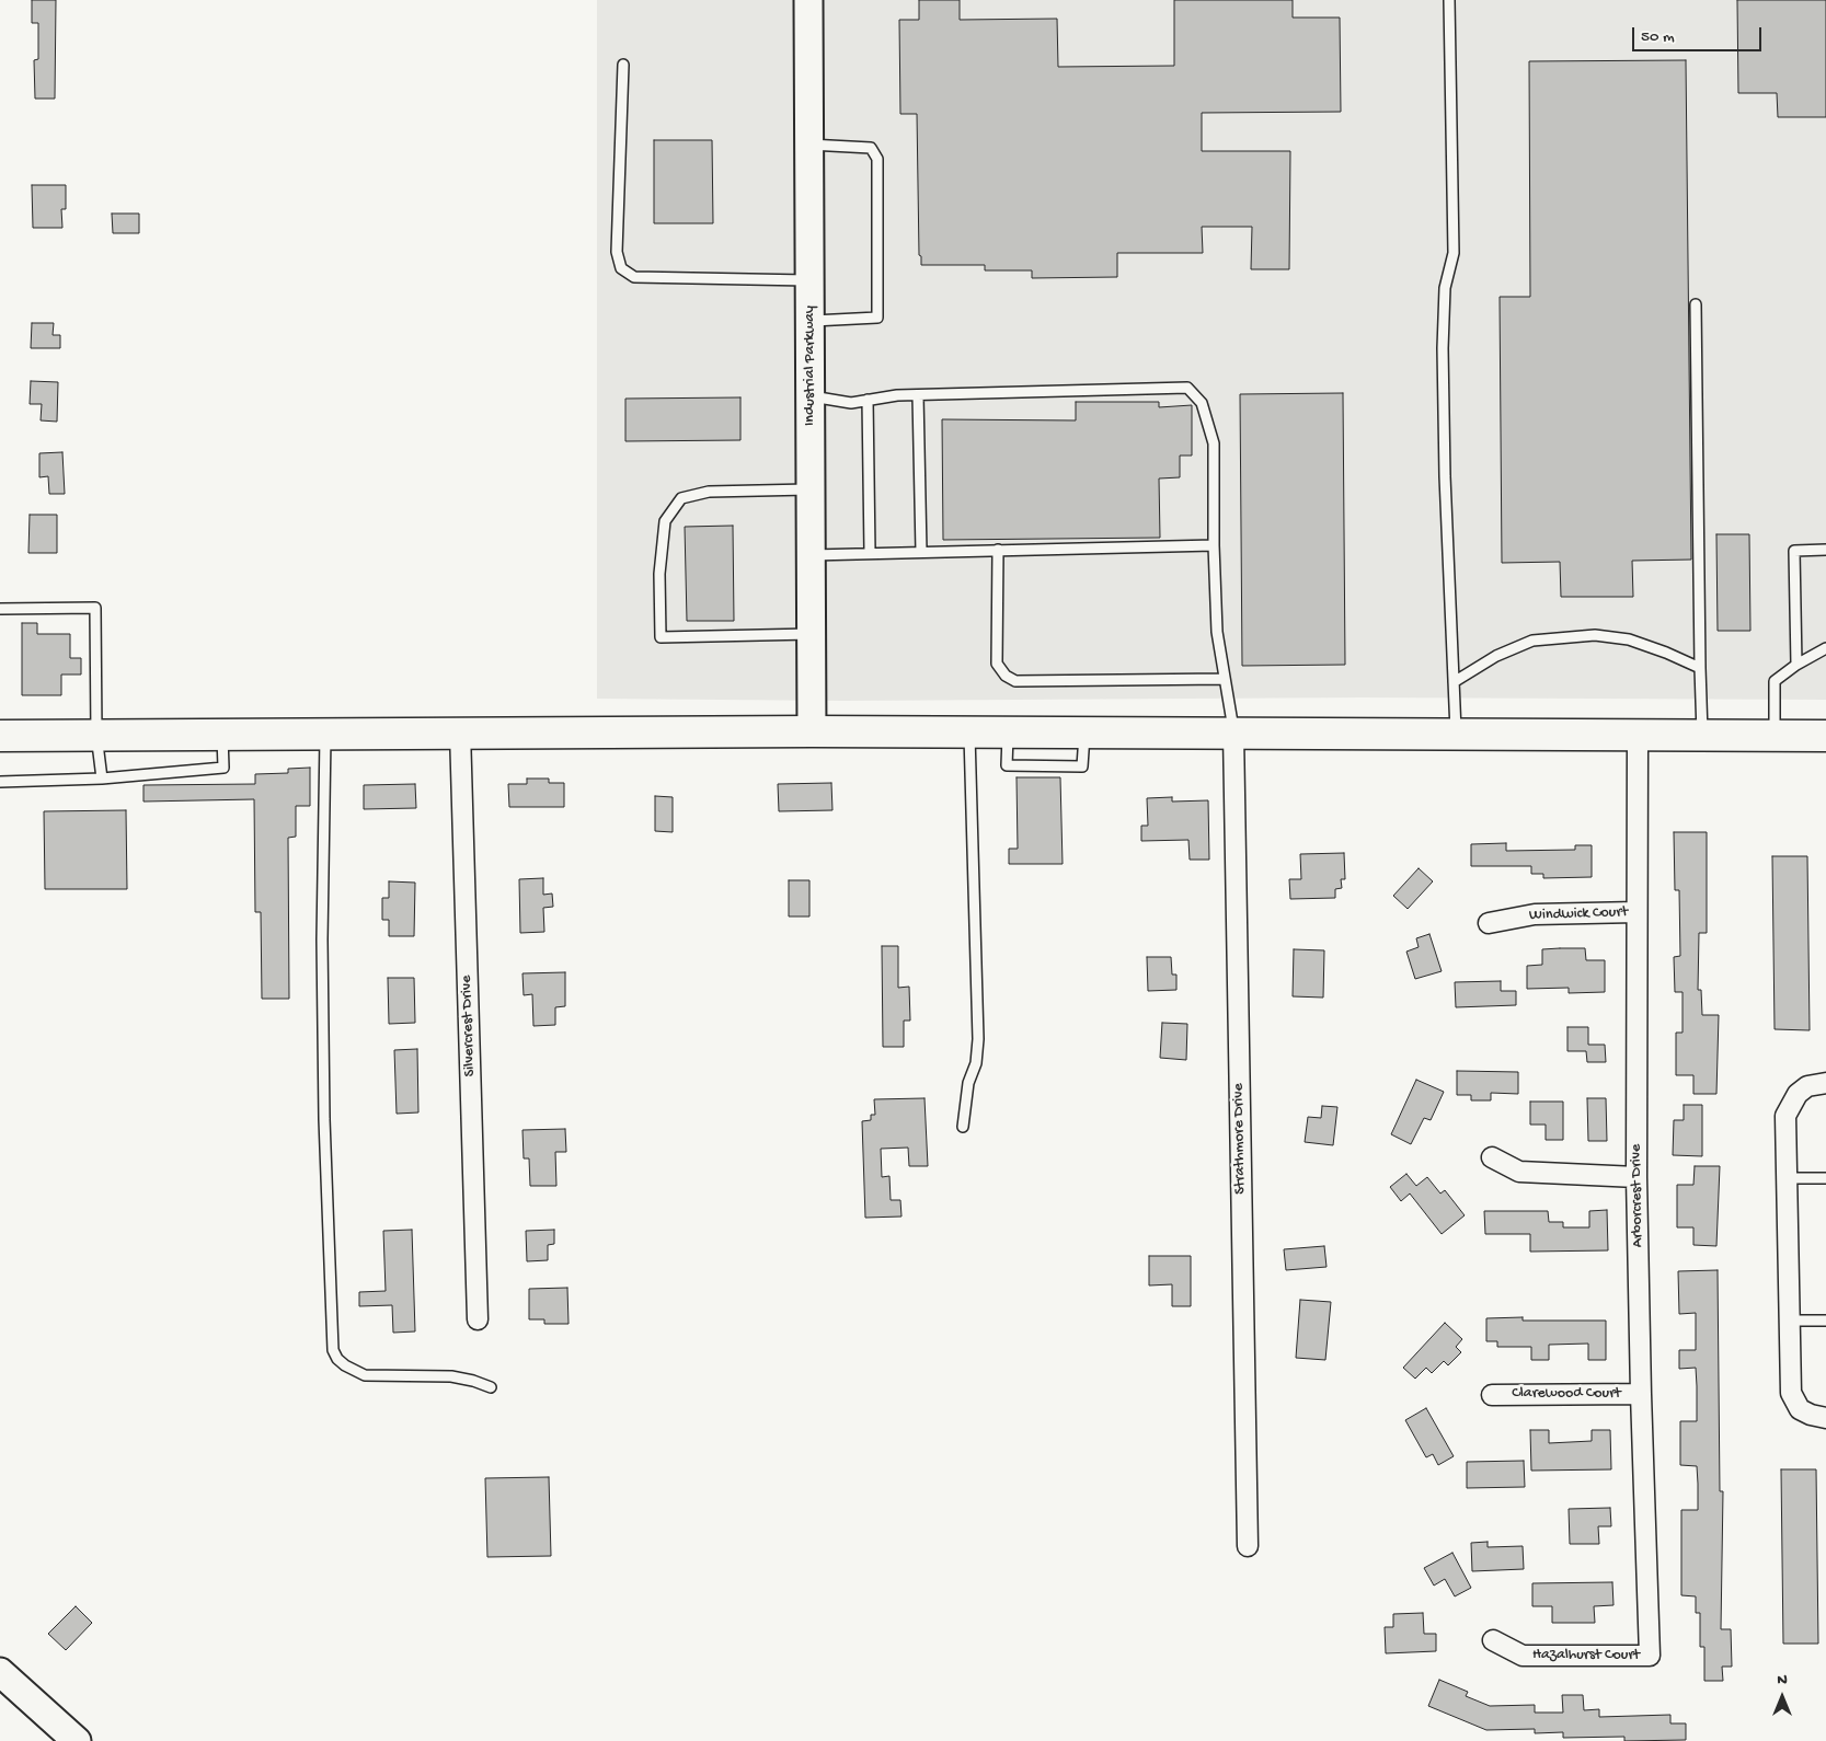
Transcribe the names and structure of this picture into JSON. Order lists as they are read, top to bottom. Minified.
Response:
{"streets":{"street":["Industrial Parkway","Windwick Court","Silvercrest Drive","Strathmore Drive","Arborcrest Drive","Clarewood Court","Hazalhurst Court"]},"crossings":[["Windwick Court","Arborcrest Drive"],["Arborcrest Drive","Clarewood Court"],["Arborcrest Drive","Hazalhurst Court"]],"scale_bar":"50 m","north":"top"}
